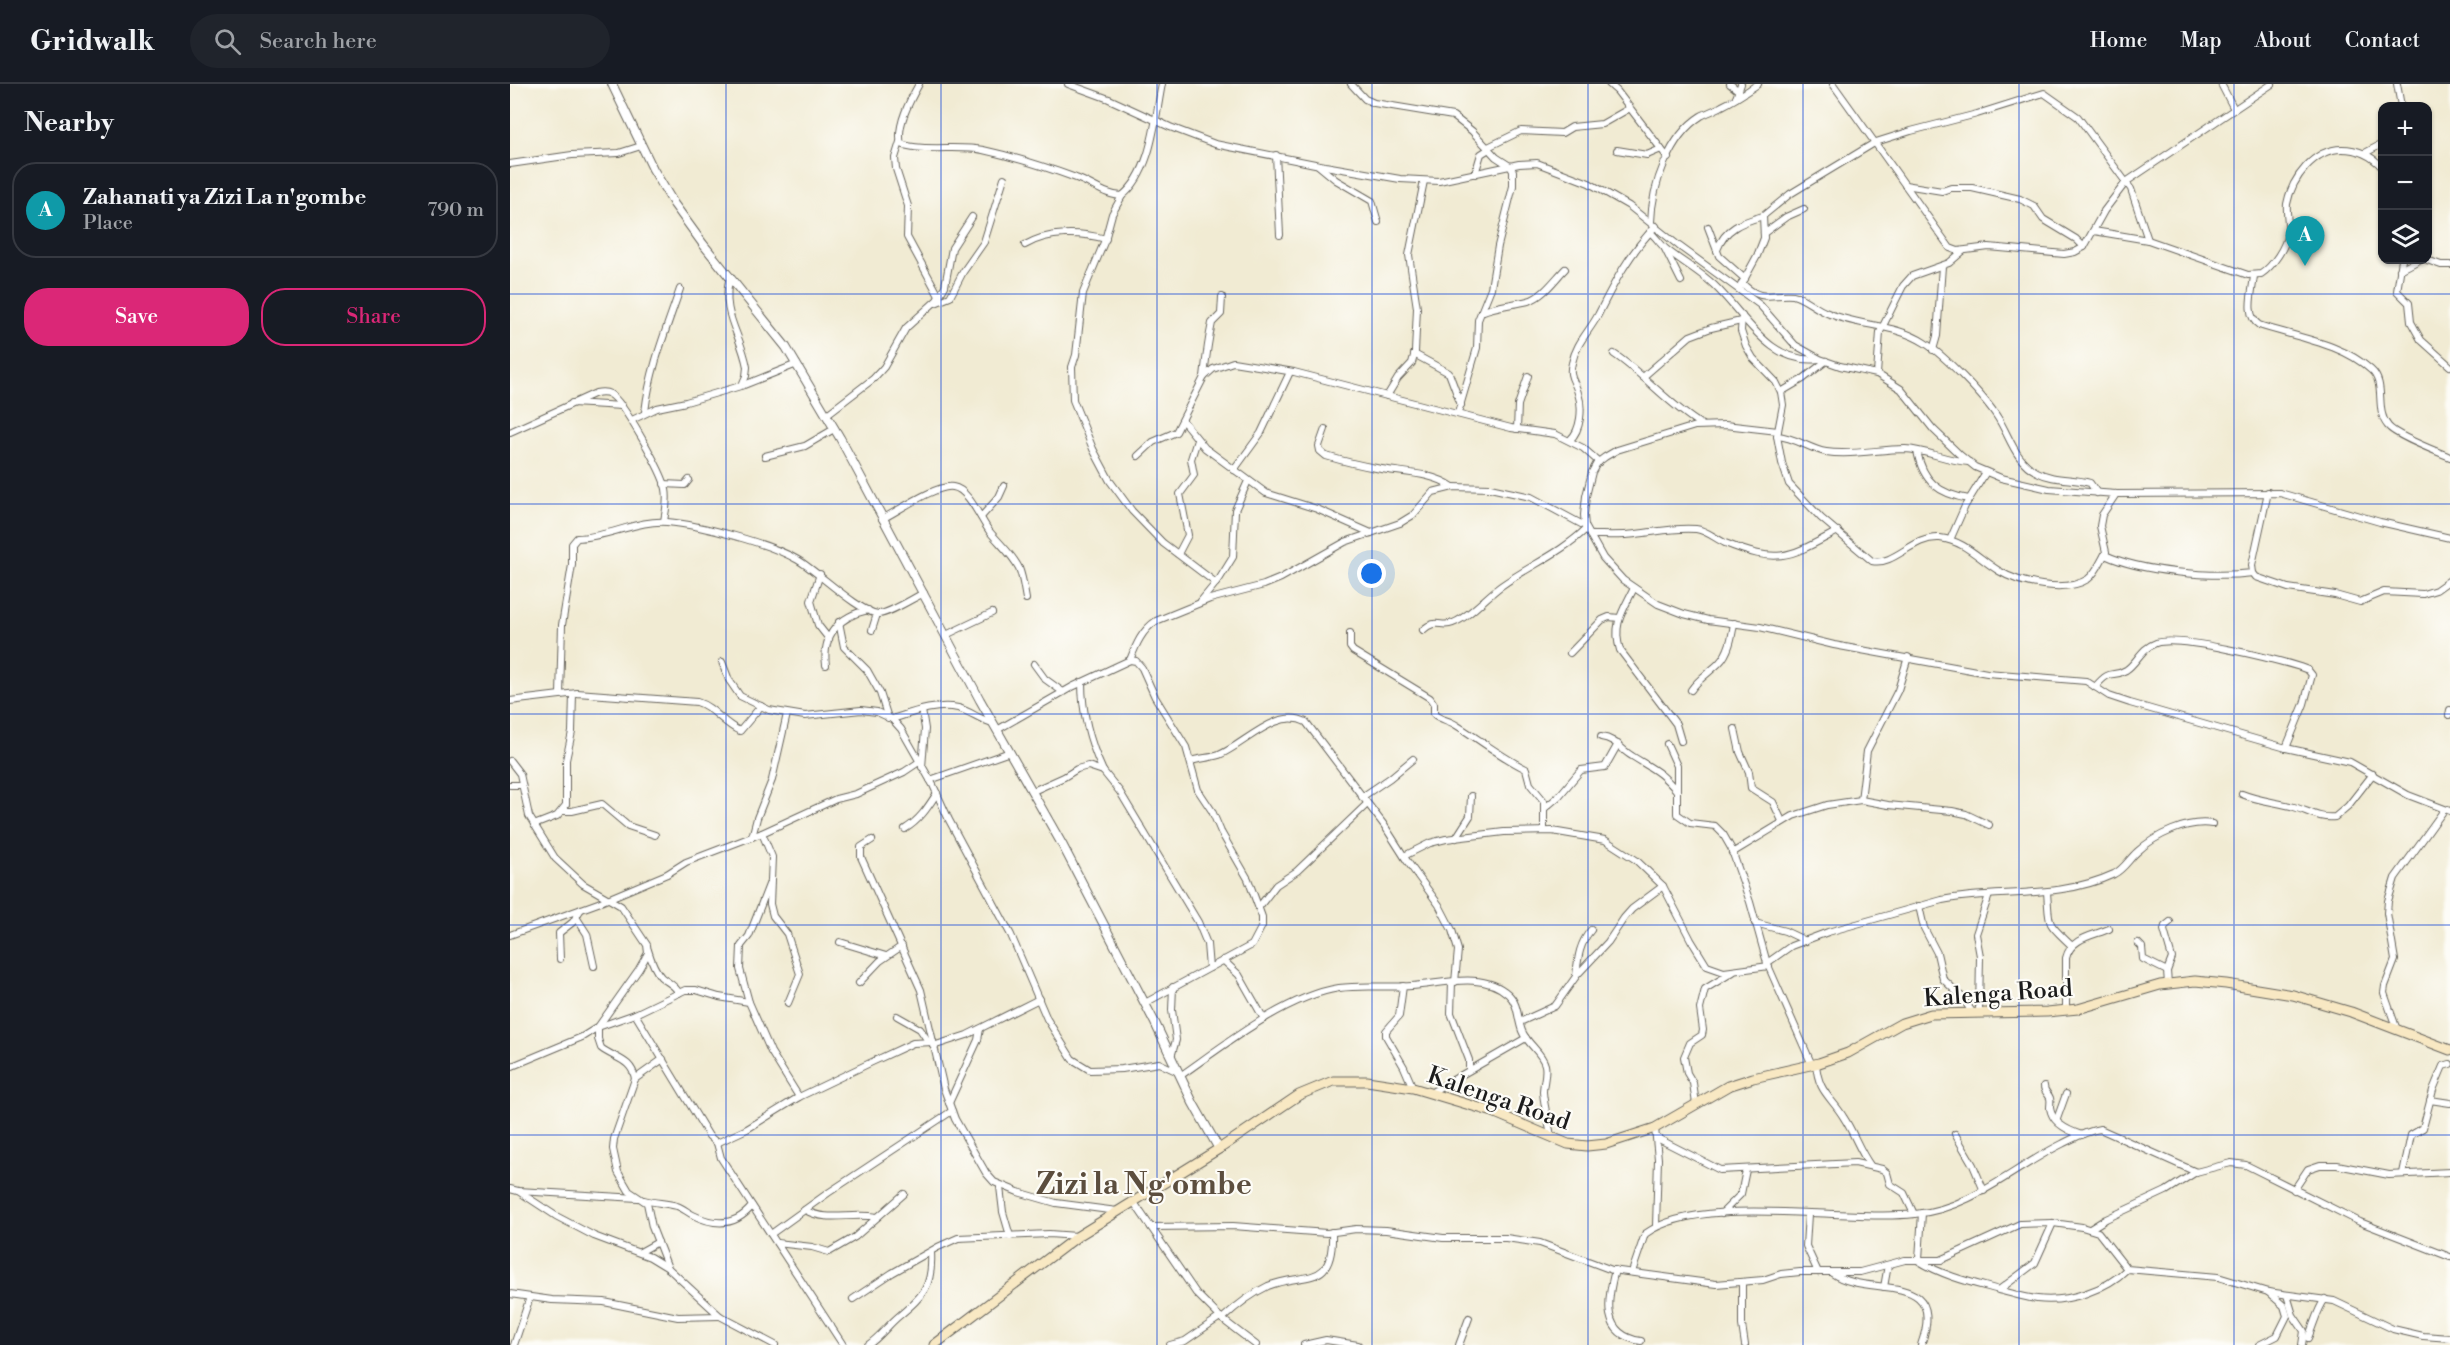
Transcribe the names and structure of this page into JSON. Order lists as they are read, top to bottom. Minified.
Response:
{"streets":{"main road":["Kalenga Road"]},"districts":["Zizi la Ng'ombe"],"page":{"header":"Gridwalk","search":"Search here","nav":["Home","Map","About","Contact"],"heading":"Nearby","map_buttons":["+","−"],"list":[{"mark":"A","name":"Zahanati ya Zizi La n'gombe","note":"Place","value":"790 m"}],"pins":"A","buttons":["Save","Share"]}}
